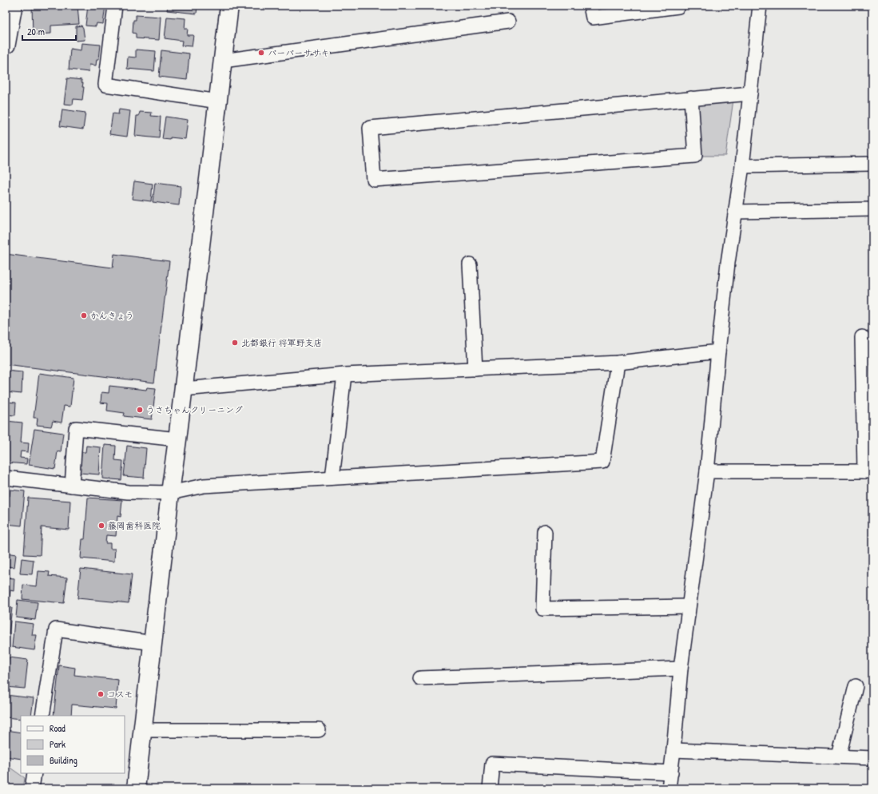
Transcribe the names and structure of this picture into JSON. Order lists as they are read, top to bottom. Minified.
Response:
{"places":["バーバーササキ","かんきょう","北都銀行 将軍野支店","うさちゃんクリーニング","藤岡歯科医院","コスモ"],"legend":["Road","Park","Building"],"scale_bar":"20 m"}
